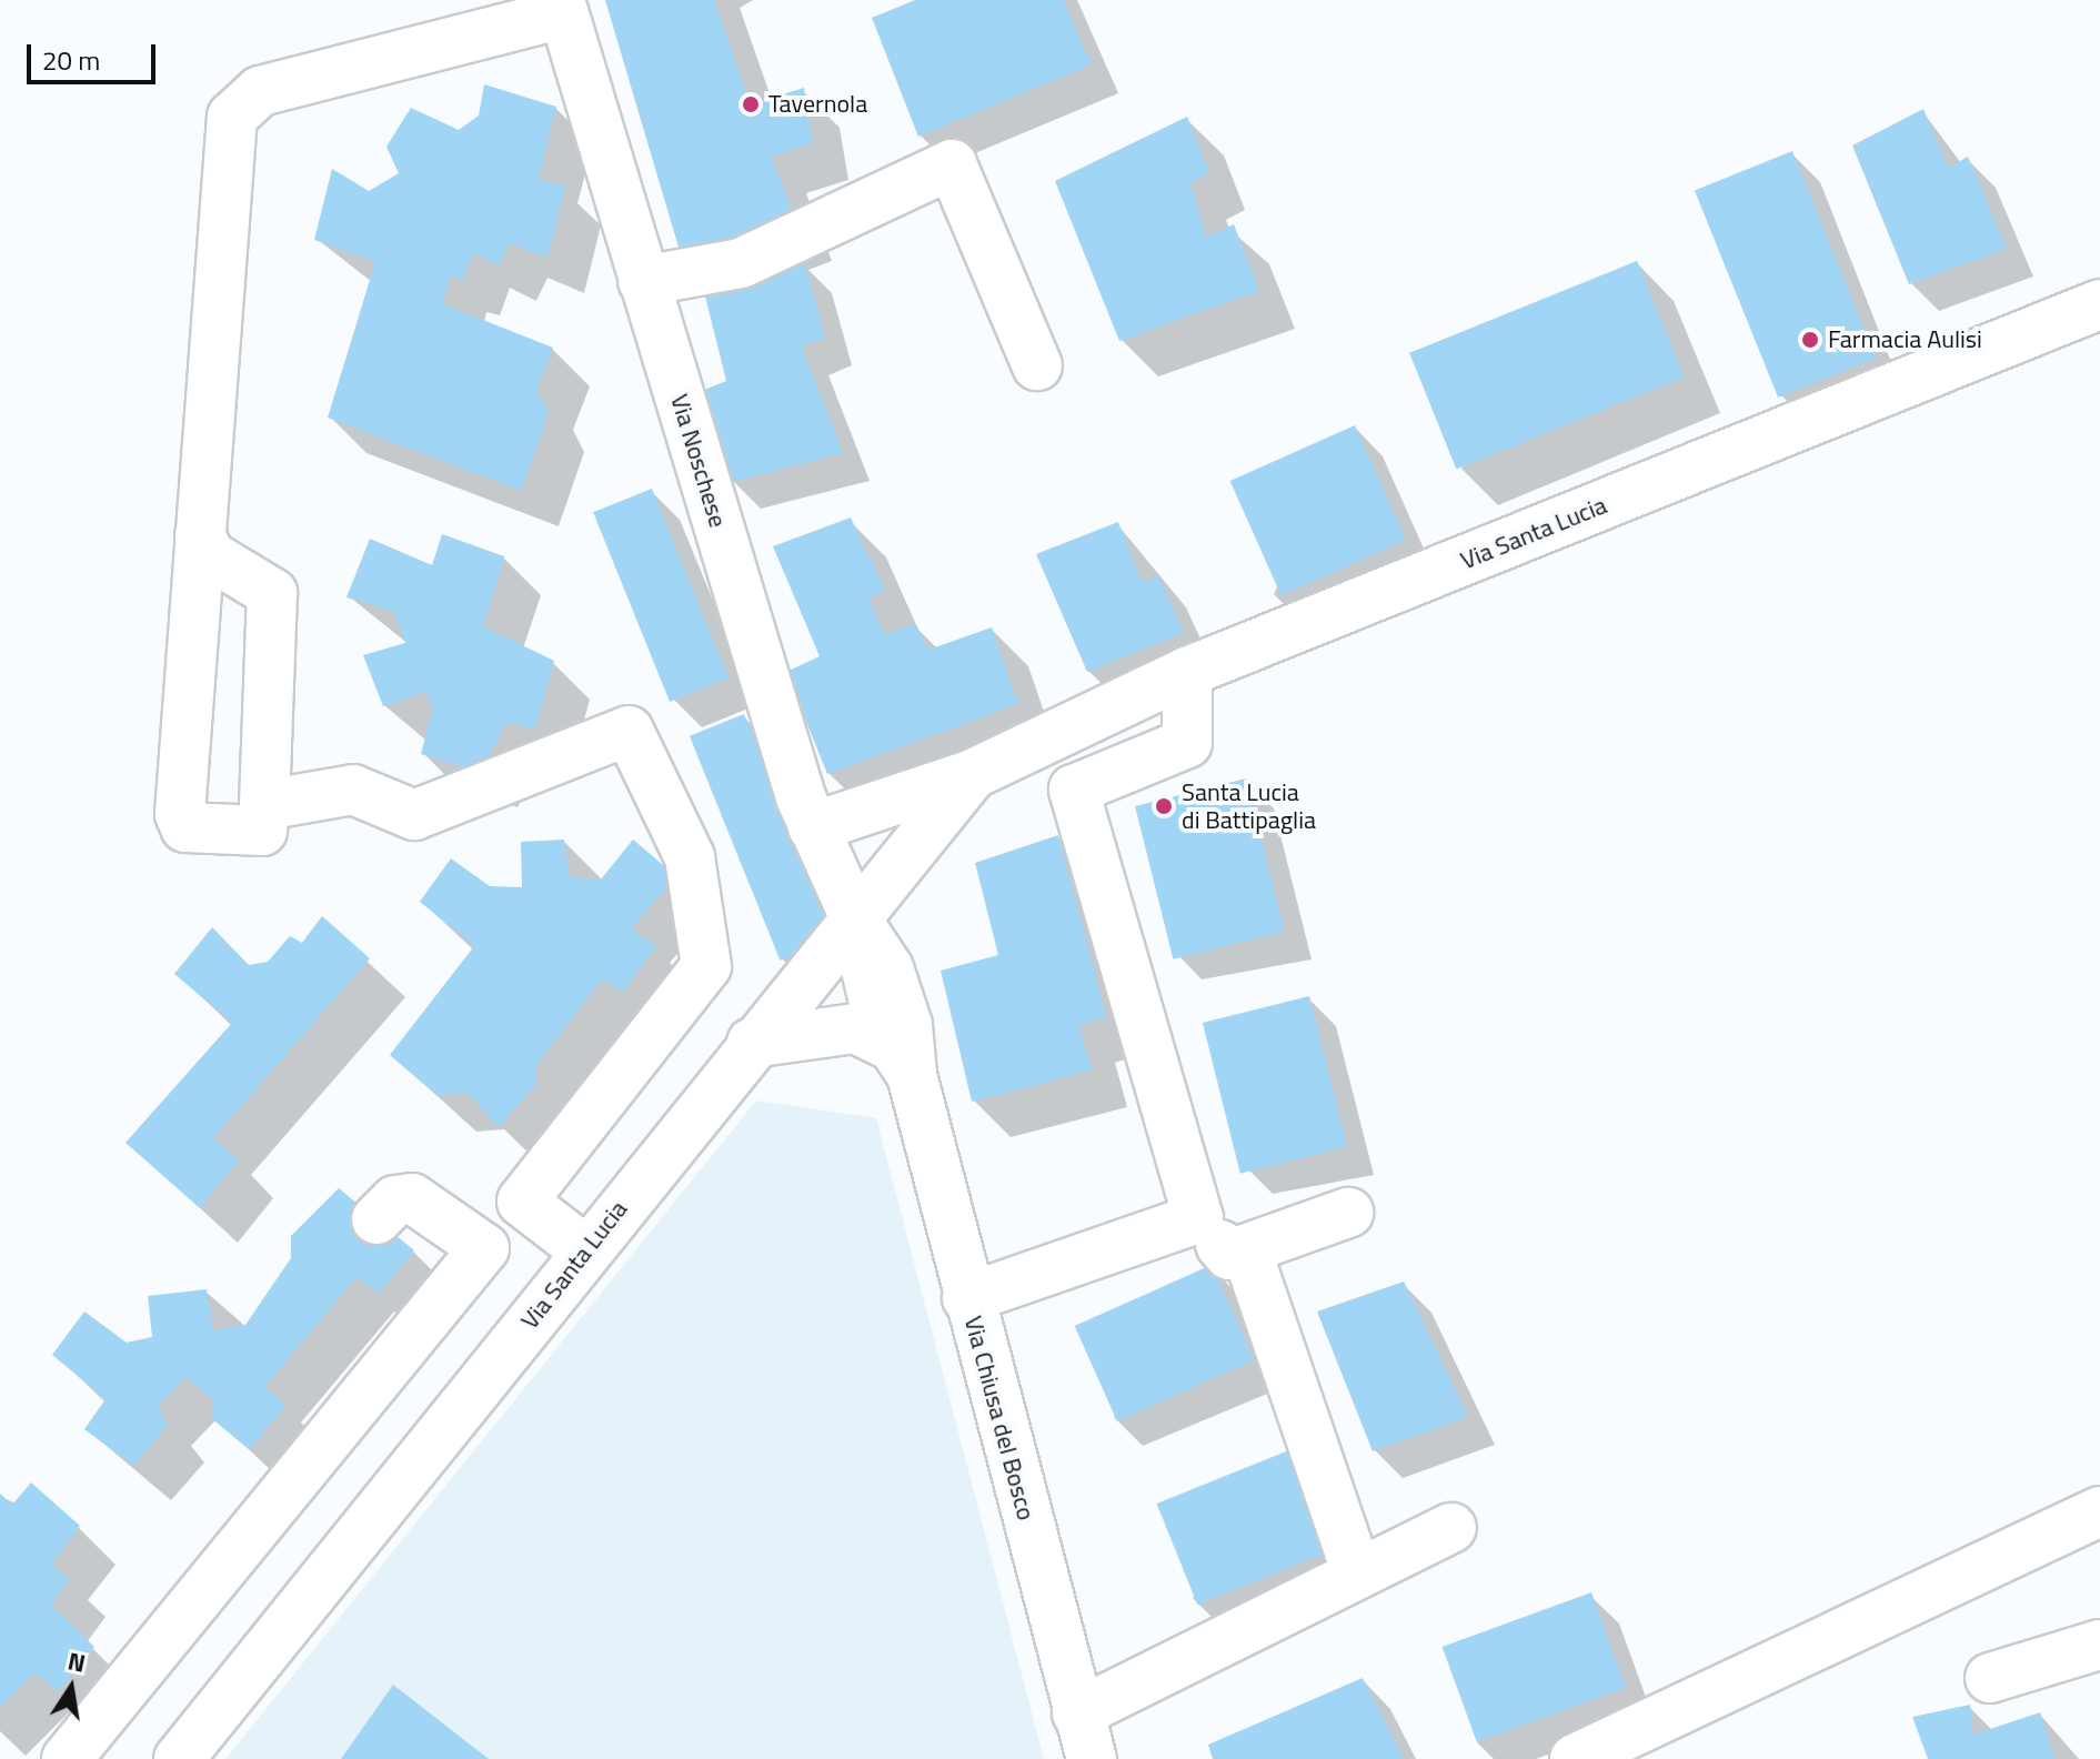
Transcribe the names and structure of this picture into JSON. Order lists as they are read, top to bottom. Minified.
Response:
{"streets":{"street":["Via Noschese","Via Santa Lucia","Via Chiusa del Bosco"]},"crossings":[["Via Noschese","Via Santa Lucia"],["Via Noschese","Via Chiusa del Bosco"],["Via Santa Lucia","Via Chiusa del Bosco"]],"places":["Tavernola","Farmacia Aulisi","Santa Lucia di Battipaglia"],"scale_bar":"20 m","north":"top"}
